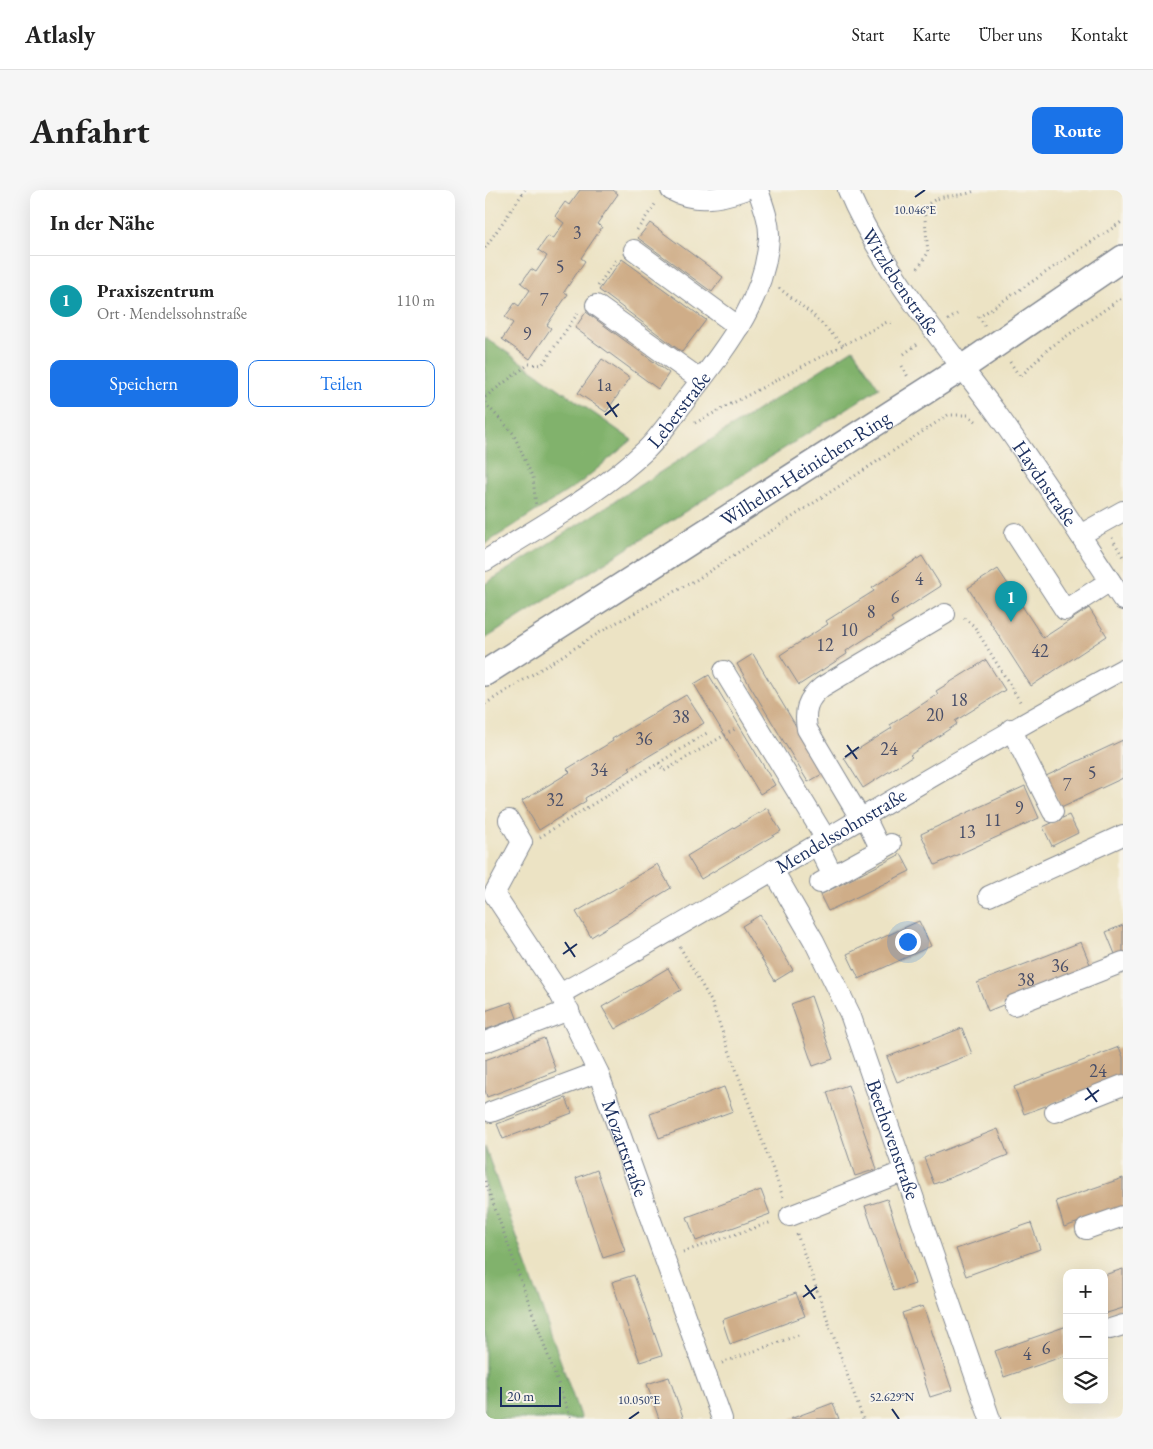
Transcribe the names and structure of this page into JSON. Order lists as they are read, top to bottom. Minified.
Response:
{"streets":{"main road":["Wilhelm-Heinichen-Ring"],"street":["Witzlebenstraße","Leberstraße","Haydnstraße","Mendelssohnstraße","Beethovenstraße","Mozartstraße"]},"crossings":[["Witzlebenstraße","Wilhelm-Heinichen-Ring"],["Witzlebenstraße","Haydnstraße"],["Wilhelm-Heinichen-Ring","Haydnstraße"],["Mendelssohnstraße","Beethovenstraße"],["Mendelssohnstraße","Mozartstraße"]],"house_numbers":["3","5","7","9","1a","4","6","8","10","12","42","18","20","38","36","24","34","5","7","32","9","11","13","36","38","24","6","4"],"scale_bar":"20 m","page":{"header":"Atlasly","nav":["Start","Karte","Über uns","Kontakt"],"buttons":["Route",["Speichern","Teilen"]],"title":"Anfahrt","heading":"In der Nähe","list":[{"mark":"1","name":"Praxiszentrum","note":"Ort · Mendelssohnstraße","value":"110 m"}],"pins":"1","map_buttons":["+","−"],"scale":"20 m"},"coordinates":["10.046°E","52.629°N","10.050°E"]}
